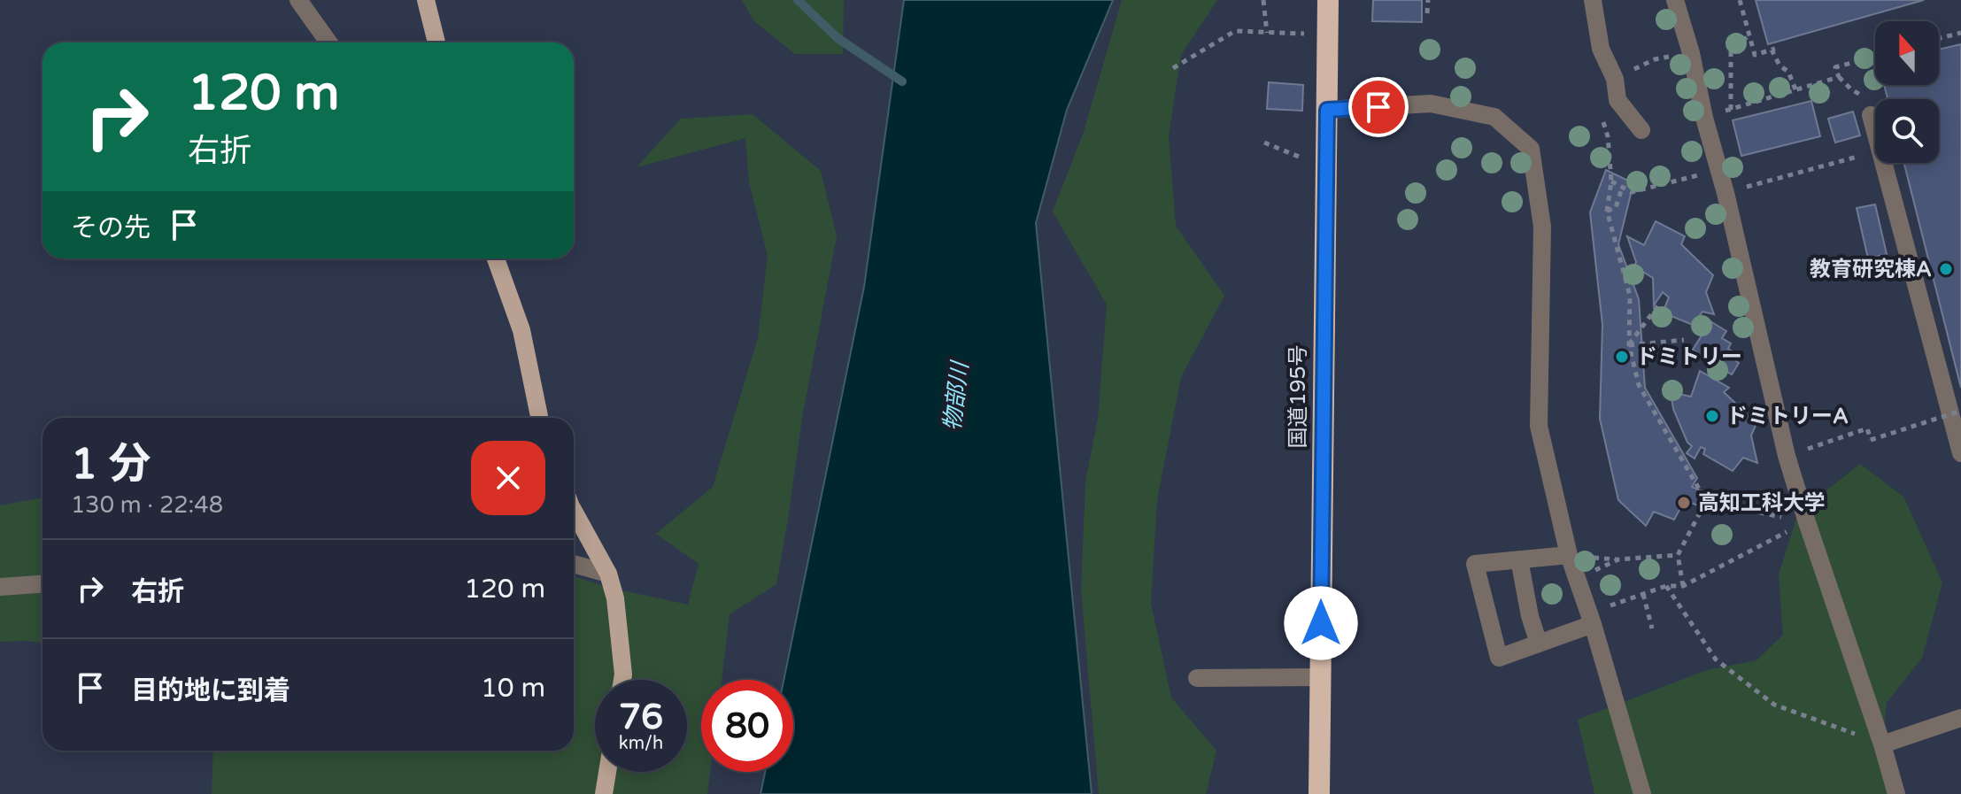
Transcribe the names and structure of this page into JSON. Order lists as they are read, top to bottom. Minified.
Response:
{"streets":{"highway":["国道195号"]},"water":["物部川"],"places":["教育研究棟A","ドミトリー","ドミトリーA","高知工科大学"],"north":"top","page":{"turn":["120 m","右折"],"then":"その先","heading":["1 分","130 m · 22:48"],"list":[{"name":"右折","value":"120 m"},{"name":"目的地に到着","value":"10 m"}],"speed":"76 km/h","limit":"80"}}
